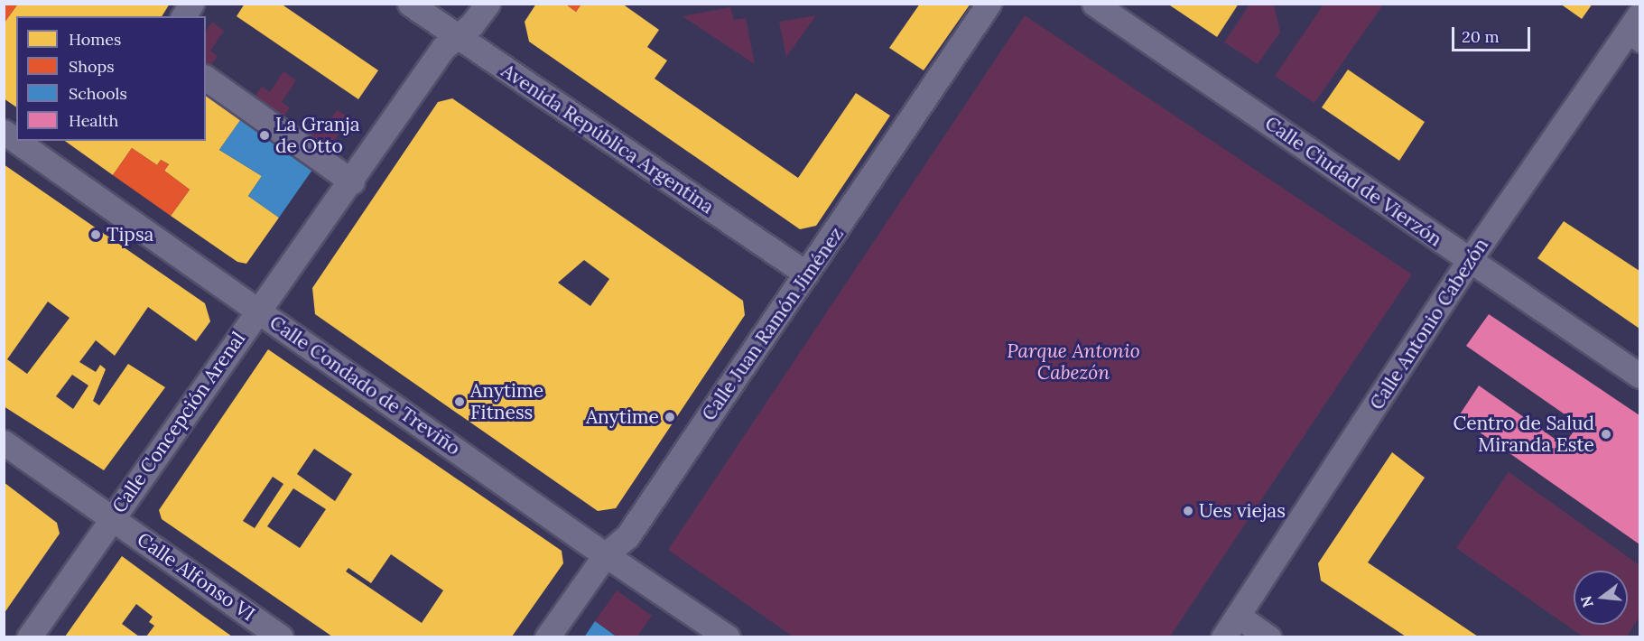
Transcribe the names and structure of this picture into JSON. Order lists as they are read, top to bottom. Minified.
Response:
{"streets":{"street":["Avenida República Argentina","Calle Ciudad de Vierzón","Calle Juan Ramón Jiménez","Calle Antonio Cabezón","Calle Condado de Treviño","Calle Concepción Arenal","Calle Alfonso VI"]},"crossings":[["Avenida República Argentina","Calle Juan Ramón Jiménez"],["Avenida República Argentina","Calle Concepción Arenal"],["Calle Ciudad de Vierzón","Calle Antonio Cabezón"],["Calle Juan Ramón Jiménez","Calle Condado de Treviño"],["Calle Condado de Treviño","Calle Concepción Arenal"],["Calle Concepción Arenal","Calle Alfonso VI"]],"parks":["Parque Antonio Cabezón"],"places":["La Granja de Otto","Tipsa","Anytime Fitness","Anytime","Centro de Salud Miranda Este","Ues viejas"],"legend":["Homes","Shops","Schools","Health"],"scale_bar":"20 m","north":"left"}
